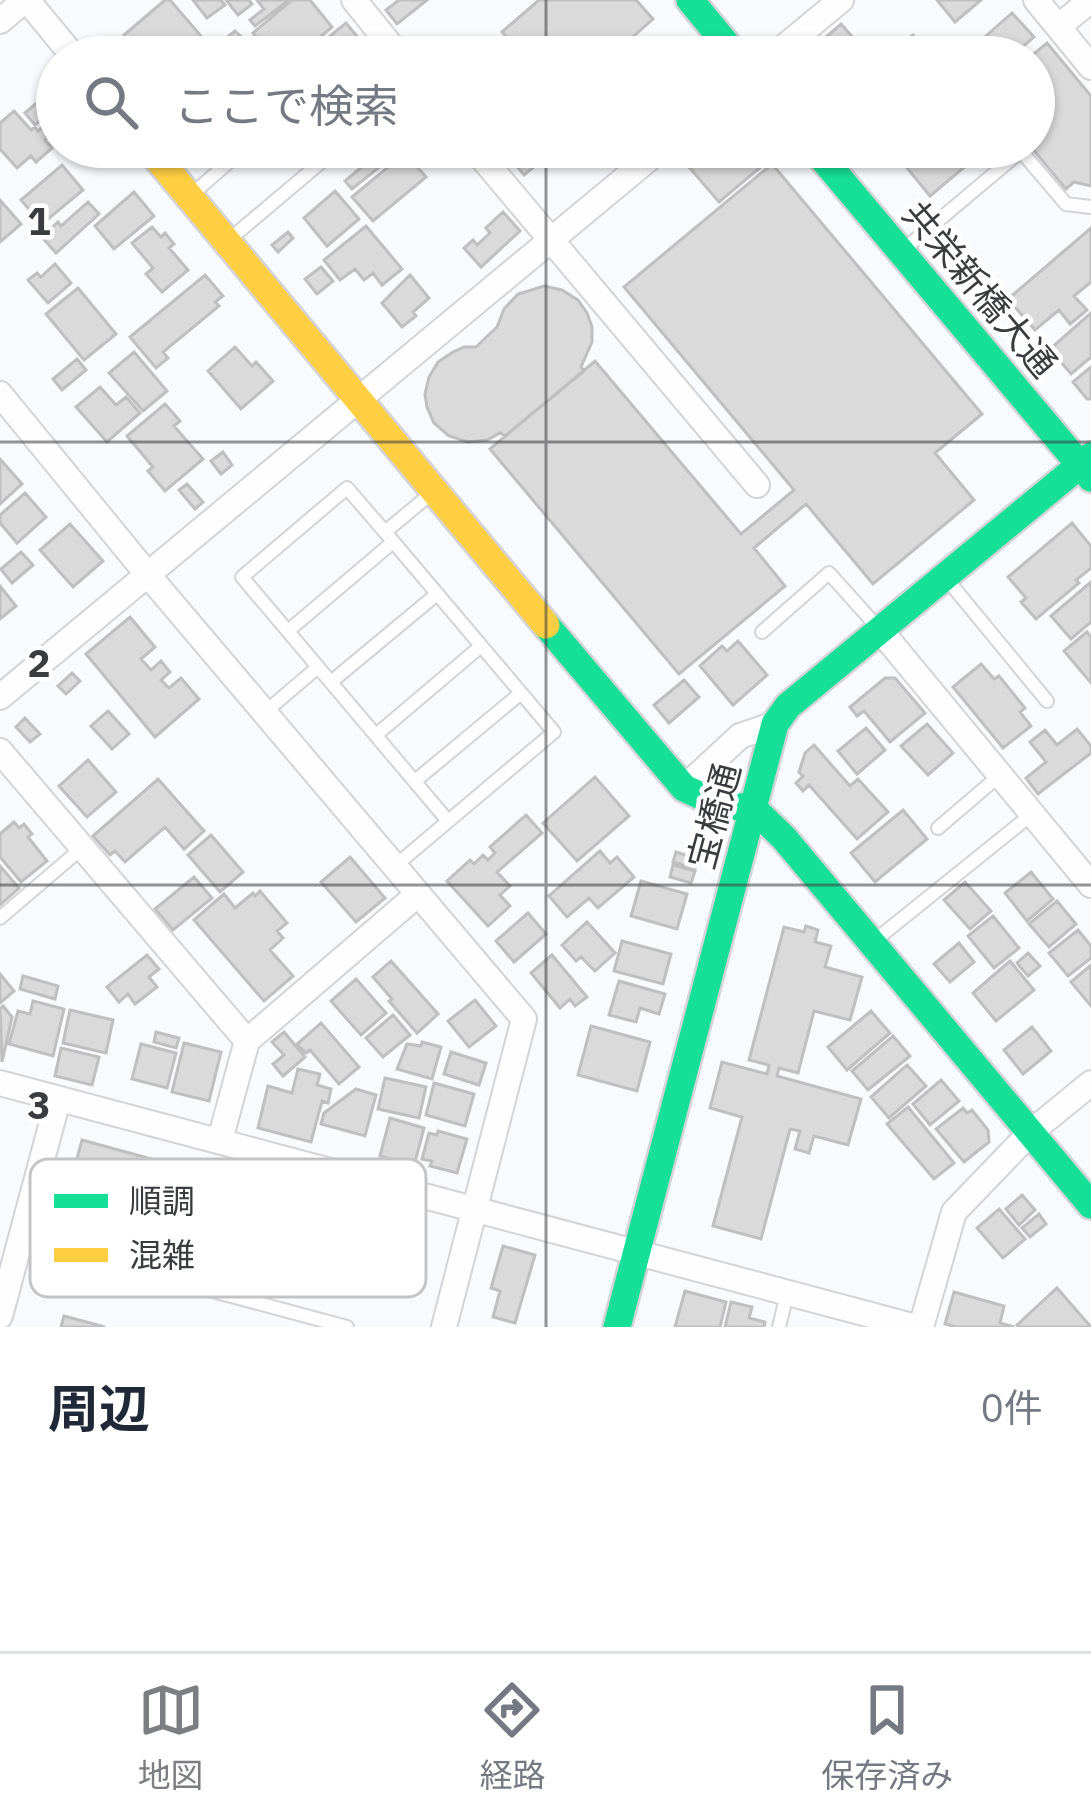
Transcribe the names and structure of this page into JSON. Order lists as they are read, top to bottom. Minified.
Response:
{"streets":{"street":["共栄新橋大通","宝橋通"]},"crossings":[["共栄新橋大通","宝橋通"]],"legend":["順調","混雑"],"page":{"search":"ここで検索","heading":["周辺","0件"],"nav":["地図","経路","保存済み"]},"grid":{"rows":["1","2","3"]}}
